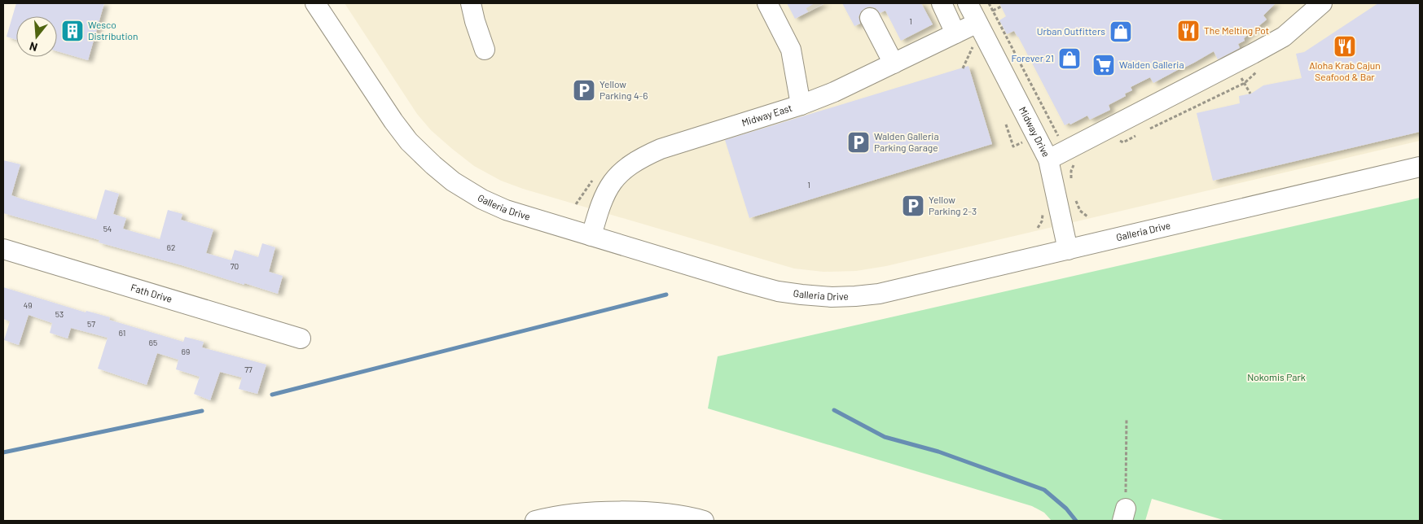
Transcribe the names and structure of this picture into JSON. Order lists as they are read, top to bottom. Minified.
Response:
{"streets":{"street":["Midway East","Midway Drive","Galleria Drive","Fath Drive"]},"crossings":[["Midway East","Midway Drive"],["Midway East","Galleria Drive"],["Midway Drive","Galleria Drive"]],"parks":["Nokomis Park"],"places":{"building":["Wesco Distribution"],"restaurant":["The Melting Pot","Aloha Krab Cajun Seafood & Bar"],"shop":["Urban Outfitters","Forever 21"],"supermarket":["Walden Galleria"],"parking":["Yellow Parking 4-6","Walden Galleria Parking Garage","Yellow Parking 2-3"]},"house_numbers":["1","1","54","62","70","49","53","57","61","65","69","77"],"north":"bottom"}
